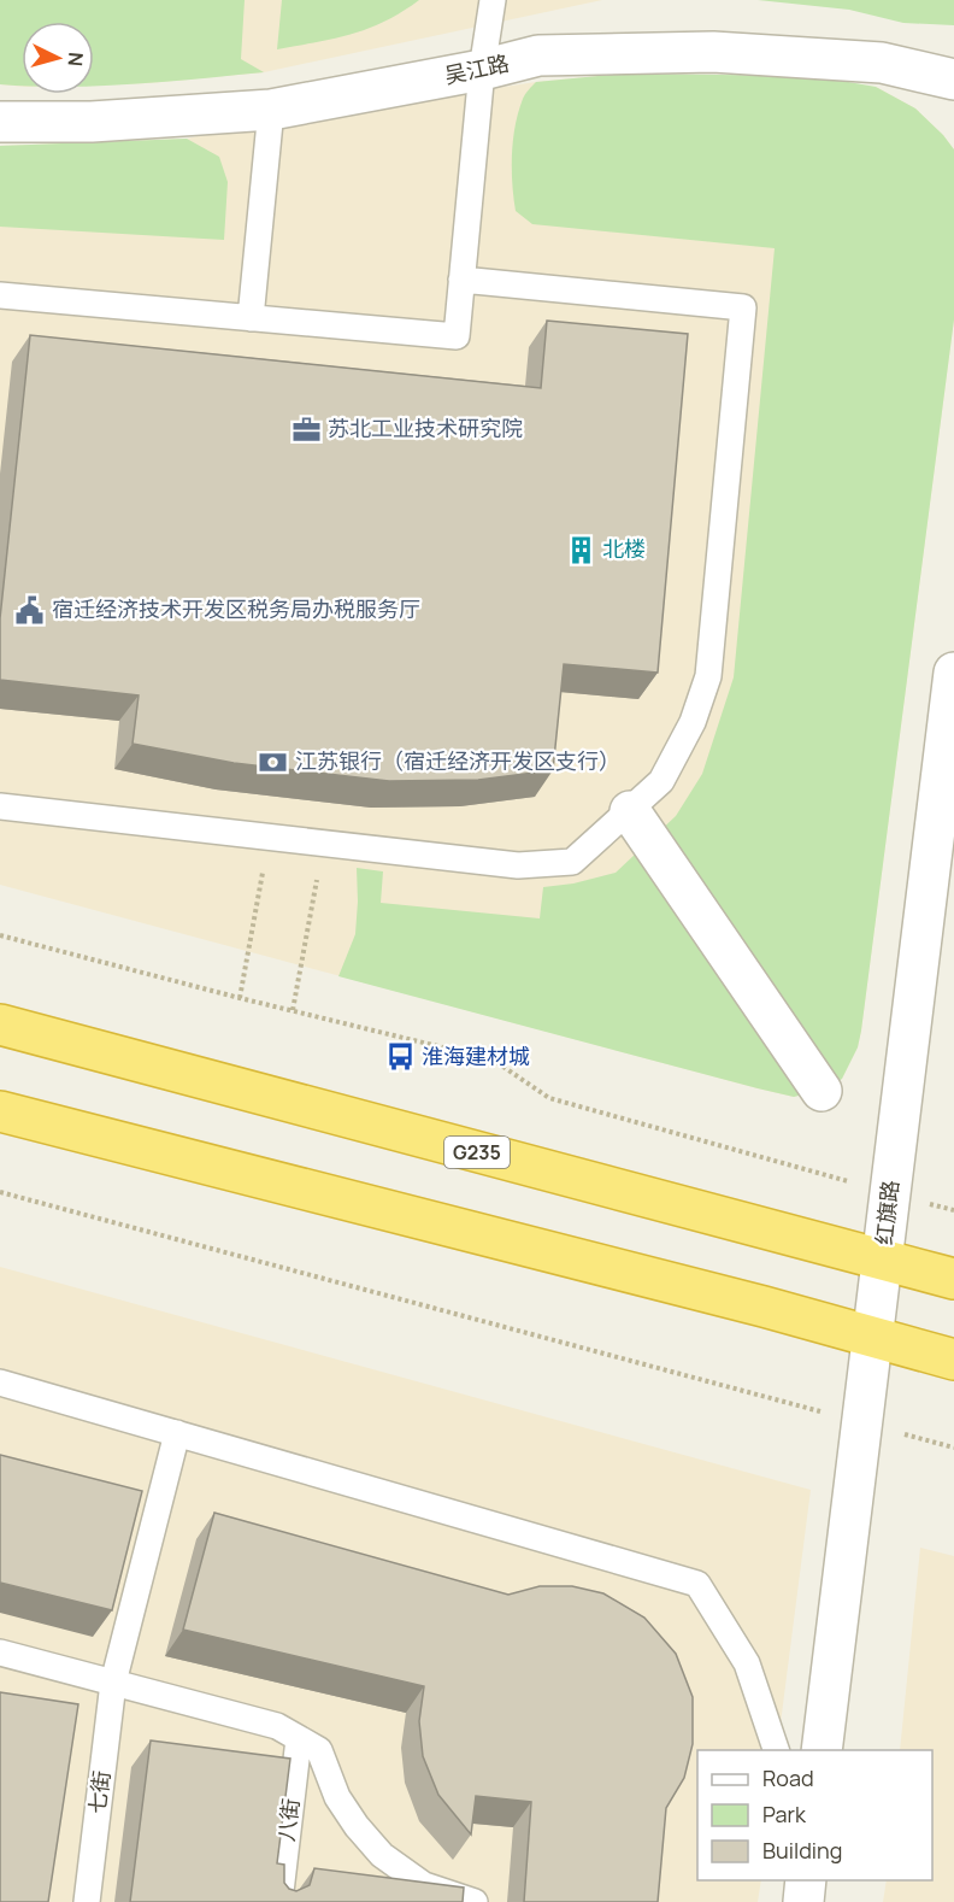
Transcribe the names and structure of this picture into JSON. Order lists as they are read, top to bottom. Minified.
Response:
{"streets":{"highway":["G235"],"street":["吴江路","红旗路"],"lane":["七街","八街"]},"crossings":[["G235","红旗路"]],"places":{"office":["苏北工业技术研究院"],"building":["北楼"],"public building":["宿迁经济技术开发区税务局办税服务厅"],"bank":["江苏银行（宿迁经济开发区支行）"],"bus stop":["淮海建材城"]},"legend":["Road","Park","Building"],"north":"right"}
